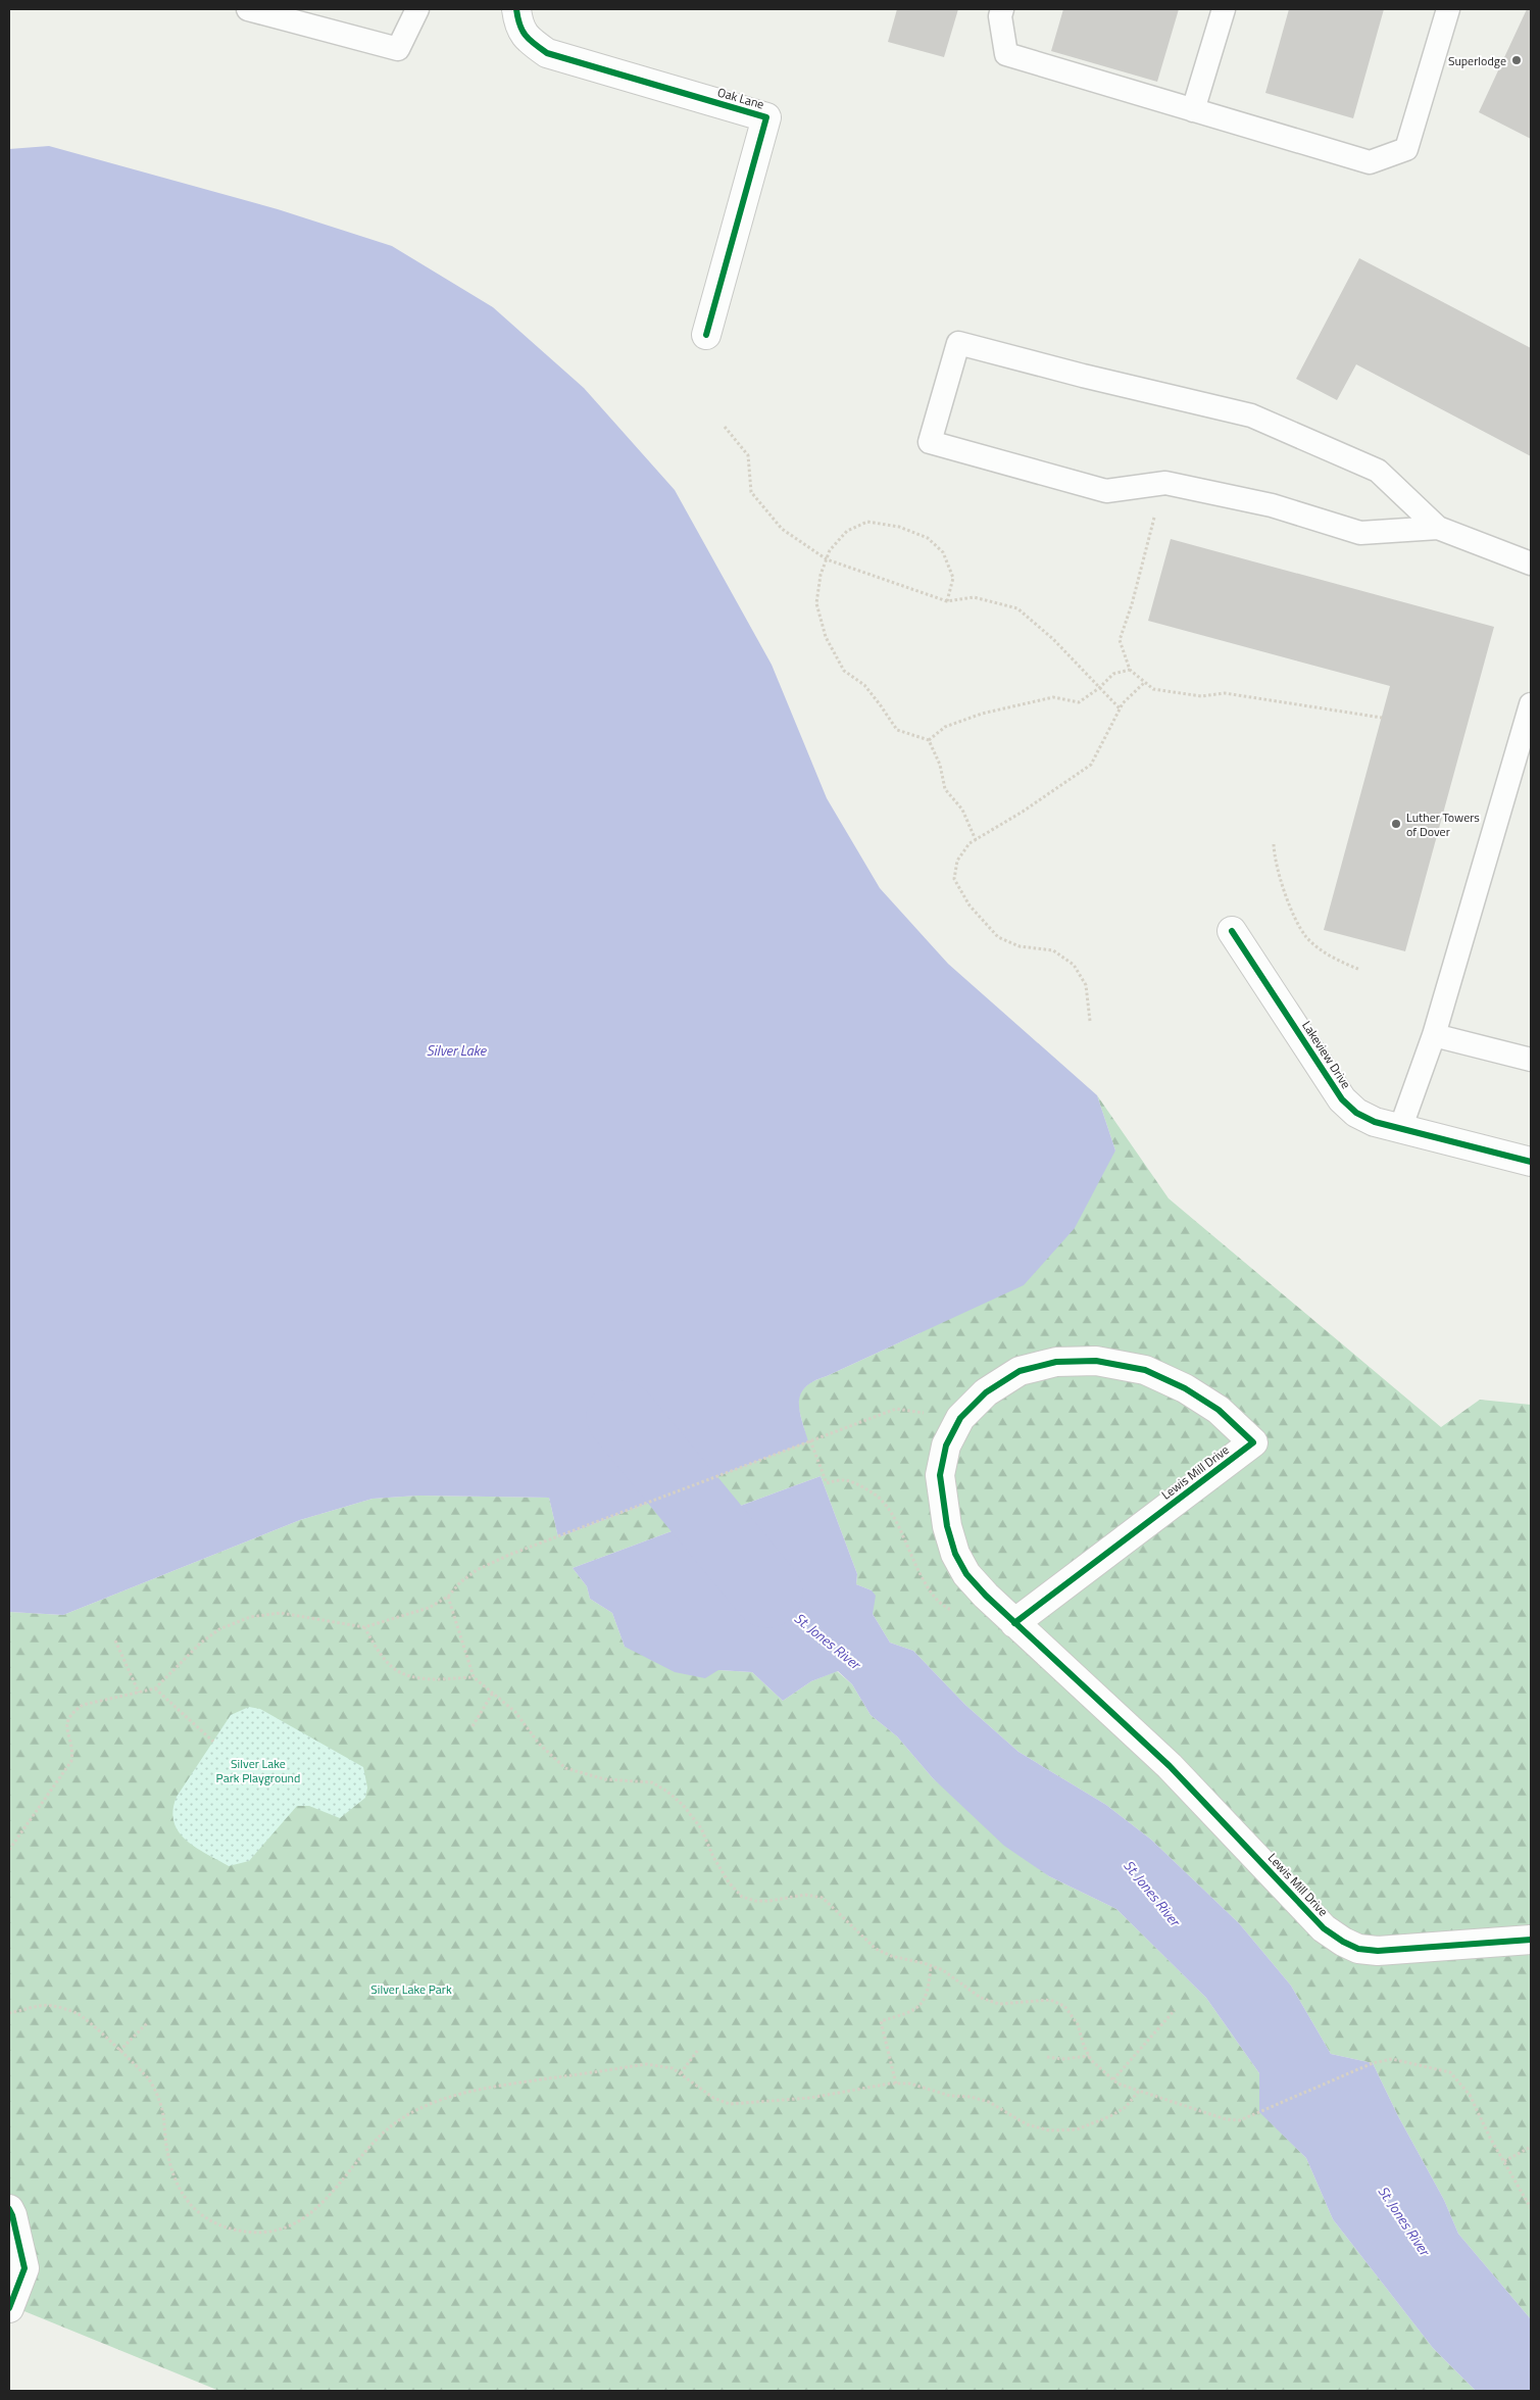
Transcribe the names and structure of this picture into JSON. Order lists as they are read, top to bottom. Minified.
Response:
{"streets":{"street":["Oak Lane","Lakeview Drive","Lewis Mill Drive"]},"water":["Silver Lake","St. Jones River"],"parks":["Silver Lake Park Playground","Silver Lake Park"],"places":["Superlodge","Luther Towers of Dover"]}
